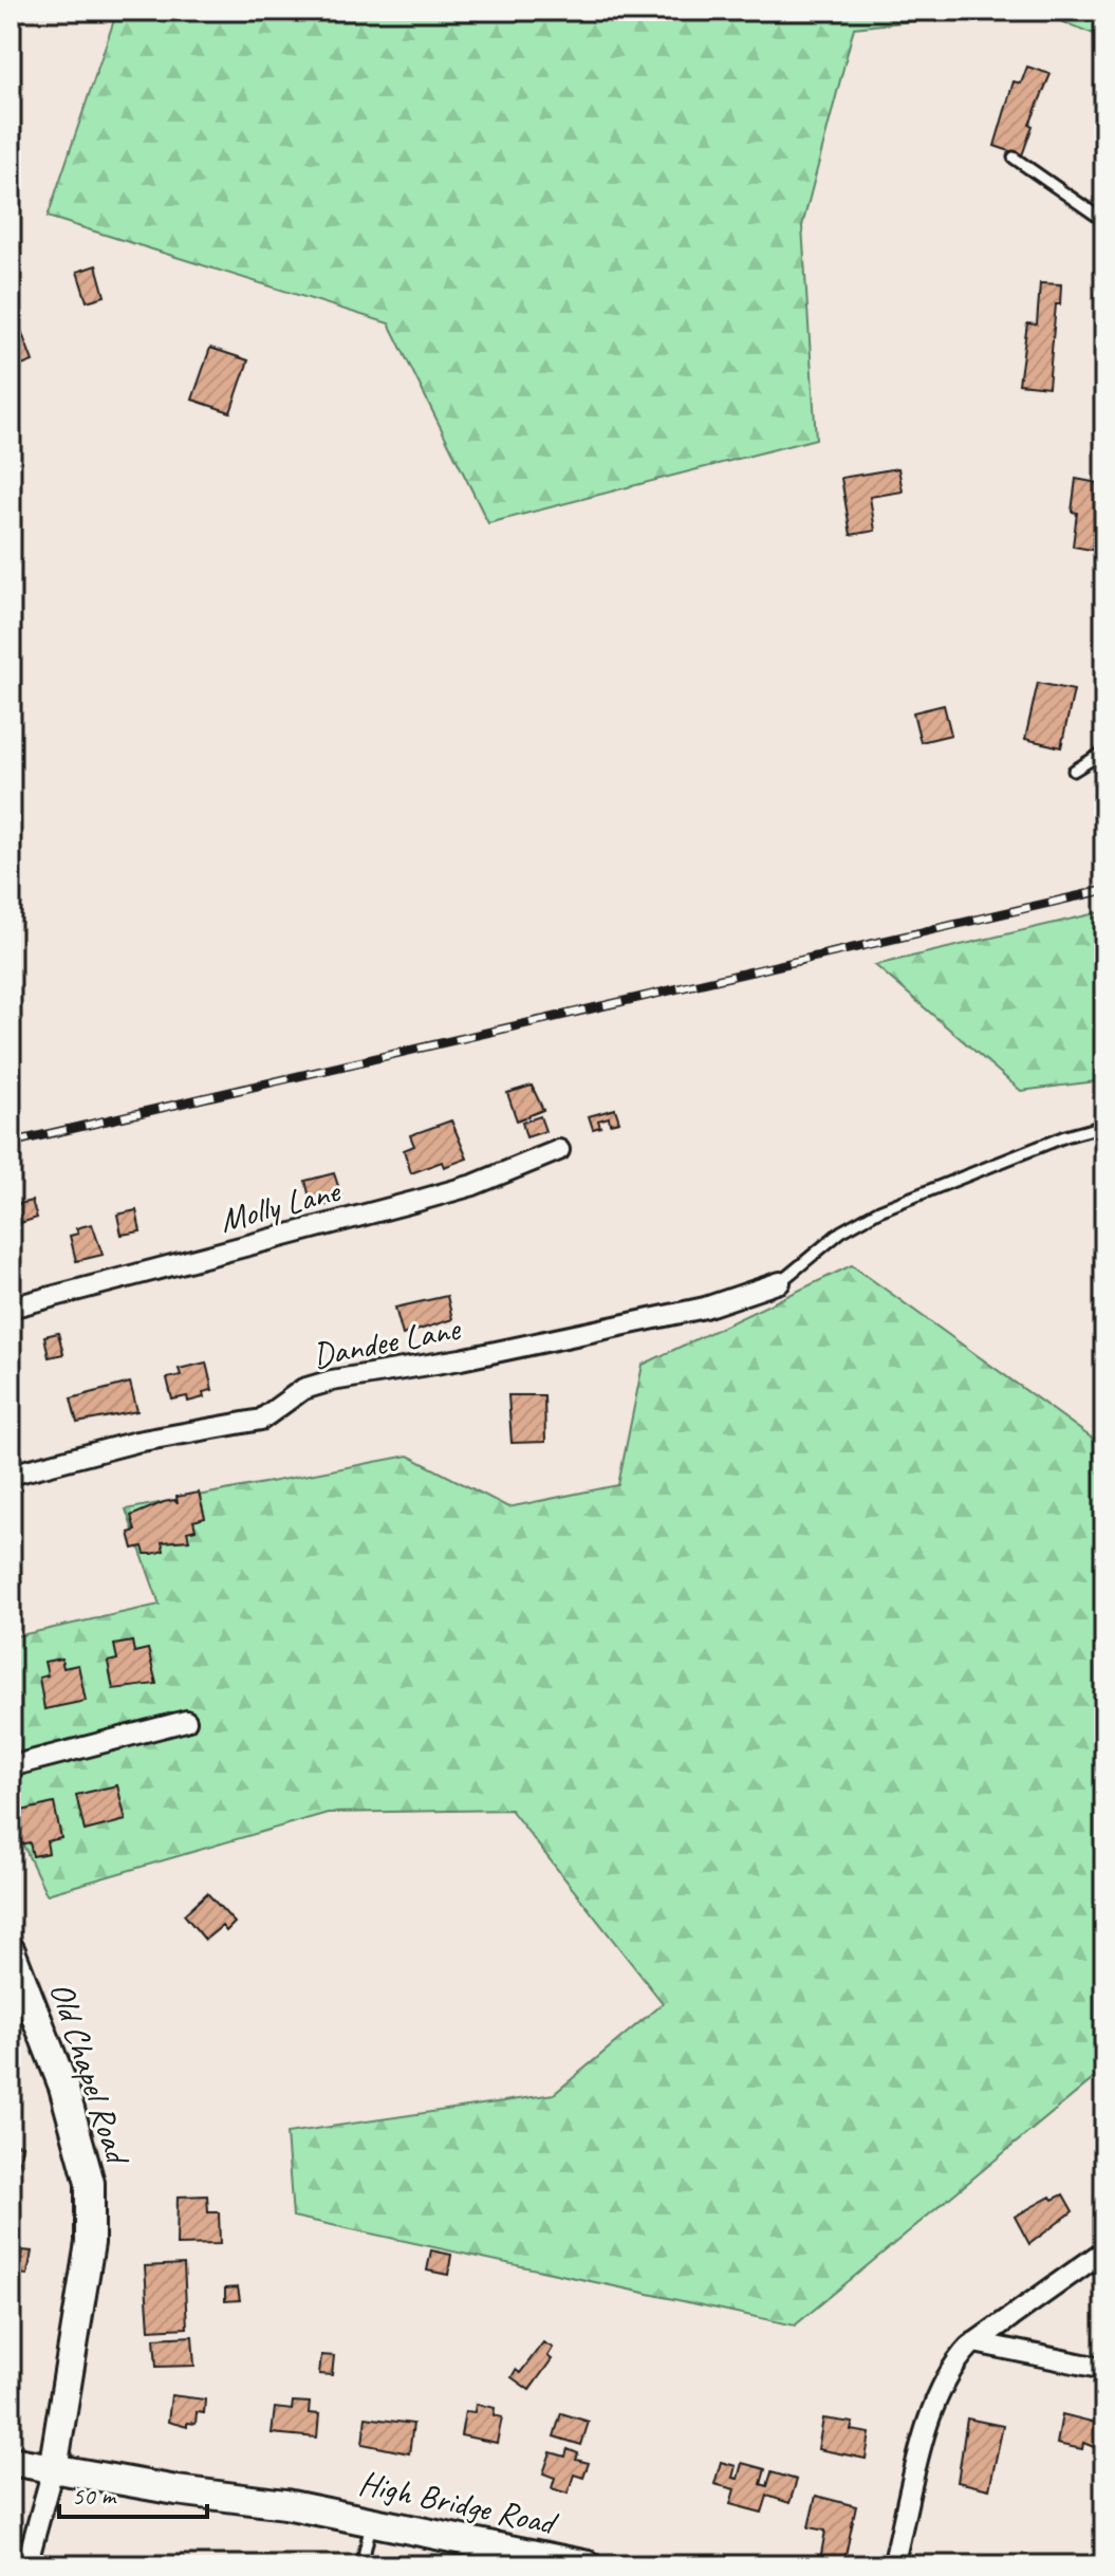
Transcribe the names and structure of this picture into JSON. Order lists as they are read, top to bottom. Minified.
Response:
{"streets":{"street":["Molly Lane","Dandee Lane","Old Chapel Road","High Bridge Road"]},"crossings":[["Old Chapel Road","High Bridge Road"]],"scale_bar":"50 m"}
